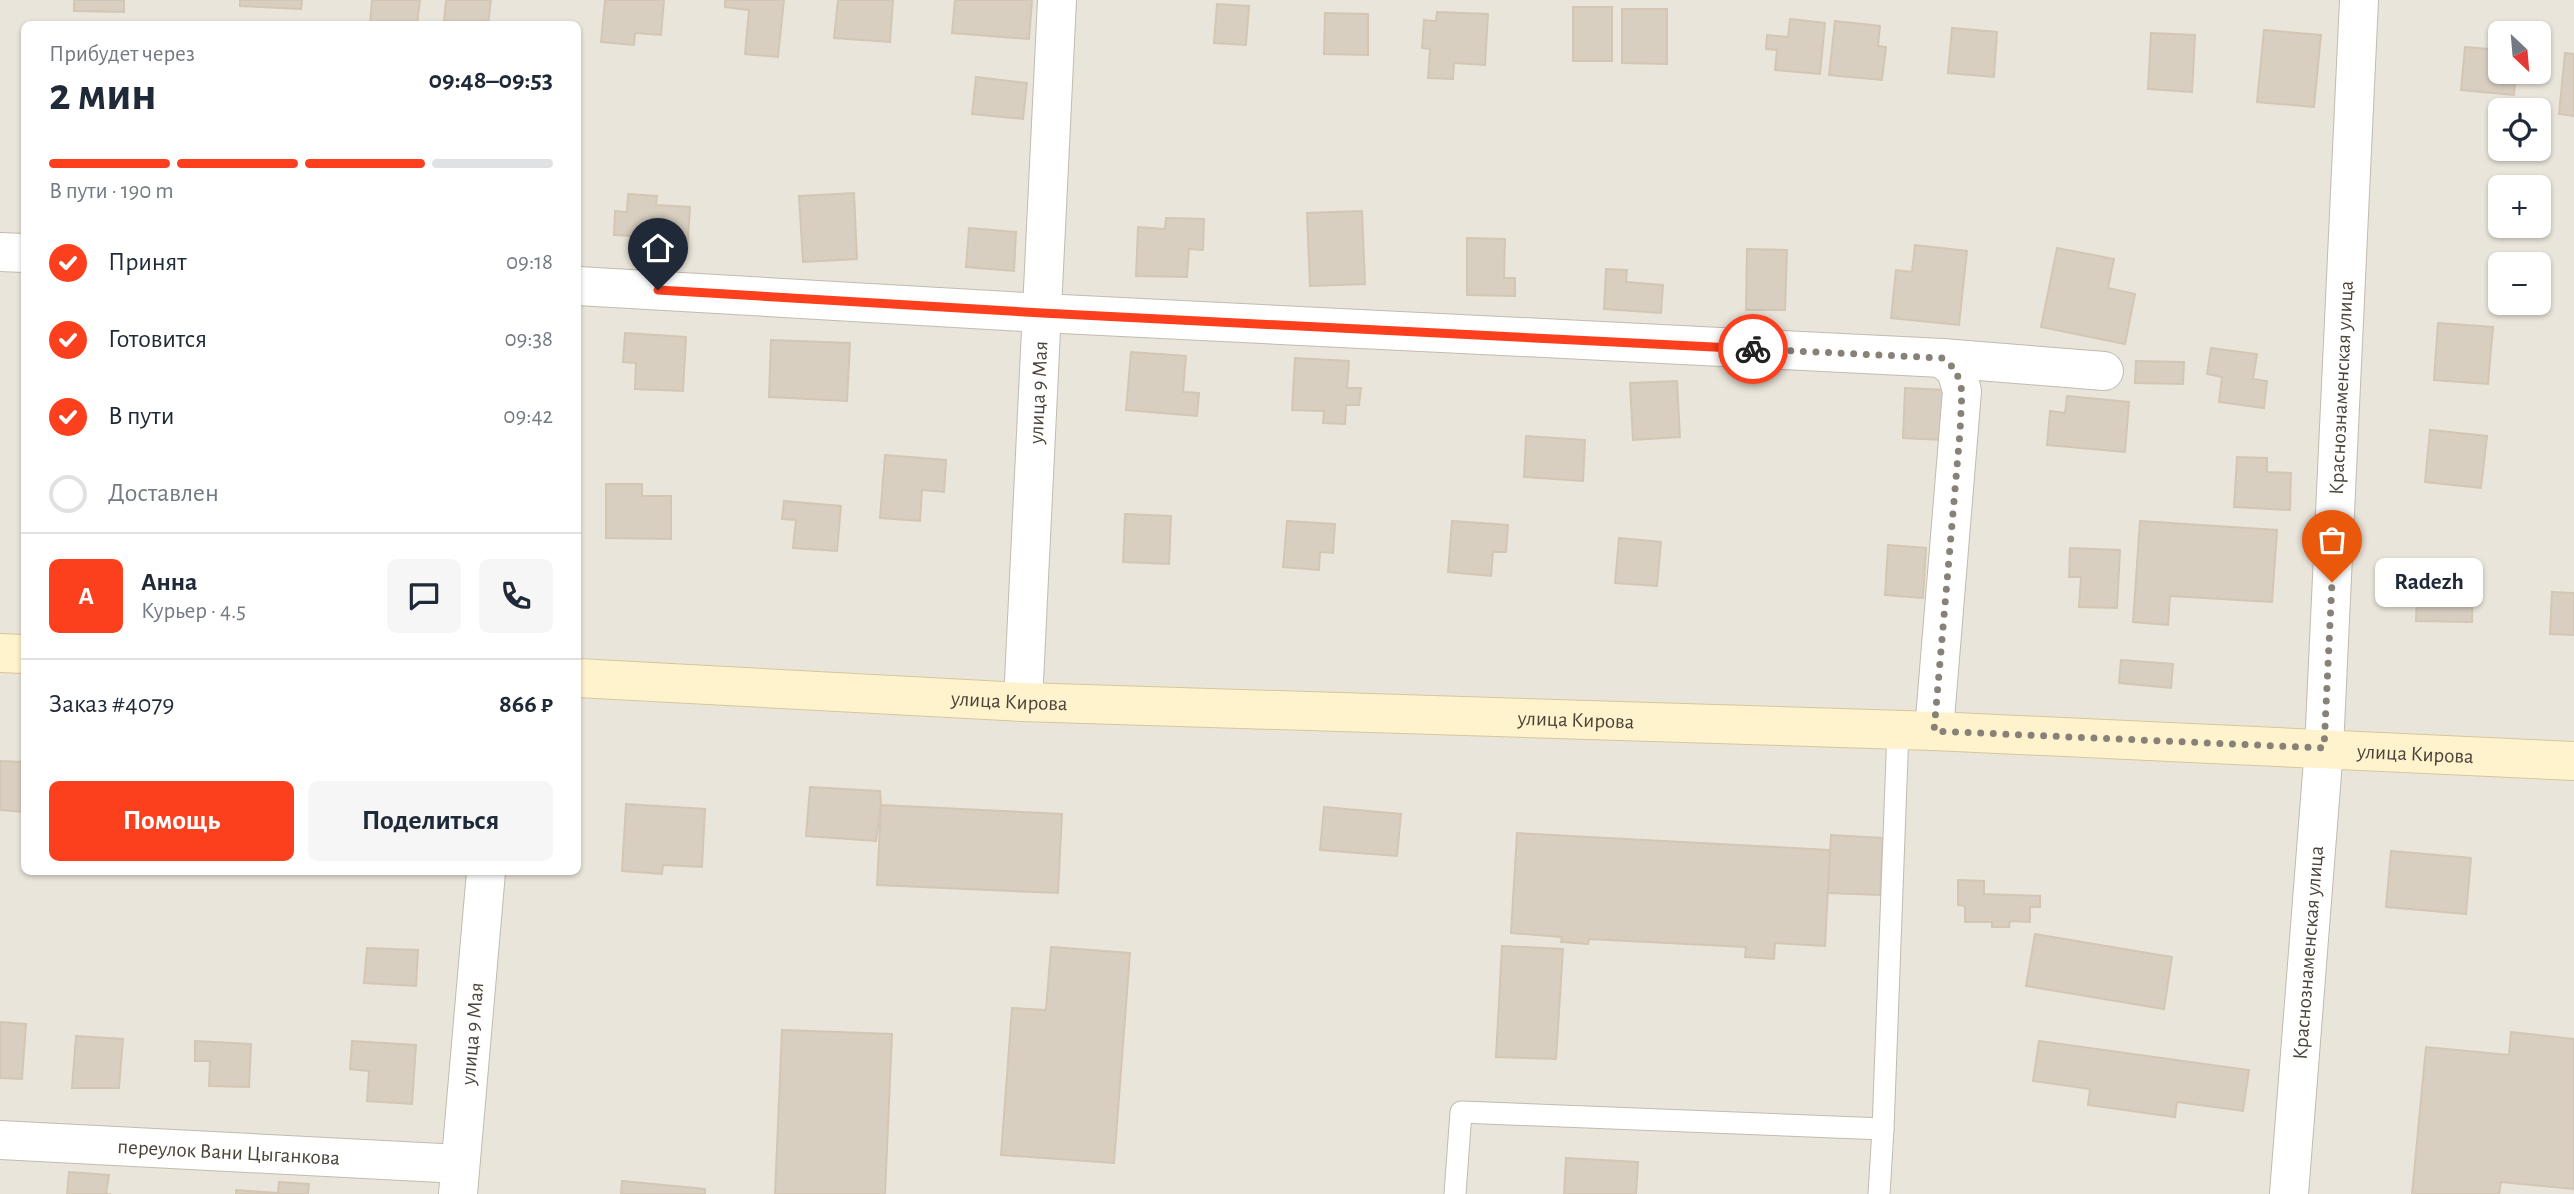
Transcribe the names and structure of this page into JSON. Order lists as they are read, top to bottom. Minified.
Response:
{"streets":{"street":["Краснознаменская улица","улица 9 Мая","улица Кирова","переулок Вани Цыганкова"]},"crossings":[["Краснознаменская улица","улица Кирова"],["улица 9 Мая","улица Кирова"],["улица 9 Мая","переулок Вани Цыганкова"]],"places":["Radezh"],"north":"bottom right","page":{"map_buttons":["+","−"],"heading":["2 мин","Прибудет через","09:48–09:53"],"panel":["Анна","Курьер · 4.5","Заказ #4079","866 ₽"],"bar":"В пути · 190 m","list":[["Принят","09:18"],["Готовится","09:38"],["В пути","09:42"],"Доставлен"],"bubble":"Radezh","round":"А","buttons":["Помощь","Поделиться"]}}
